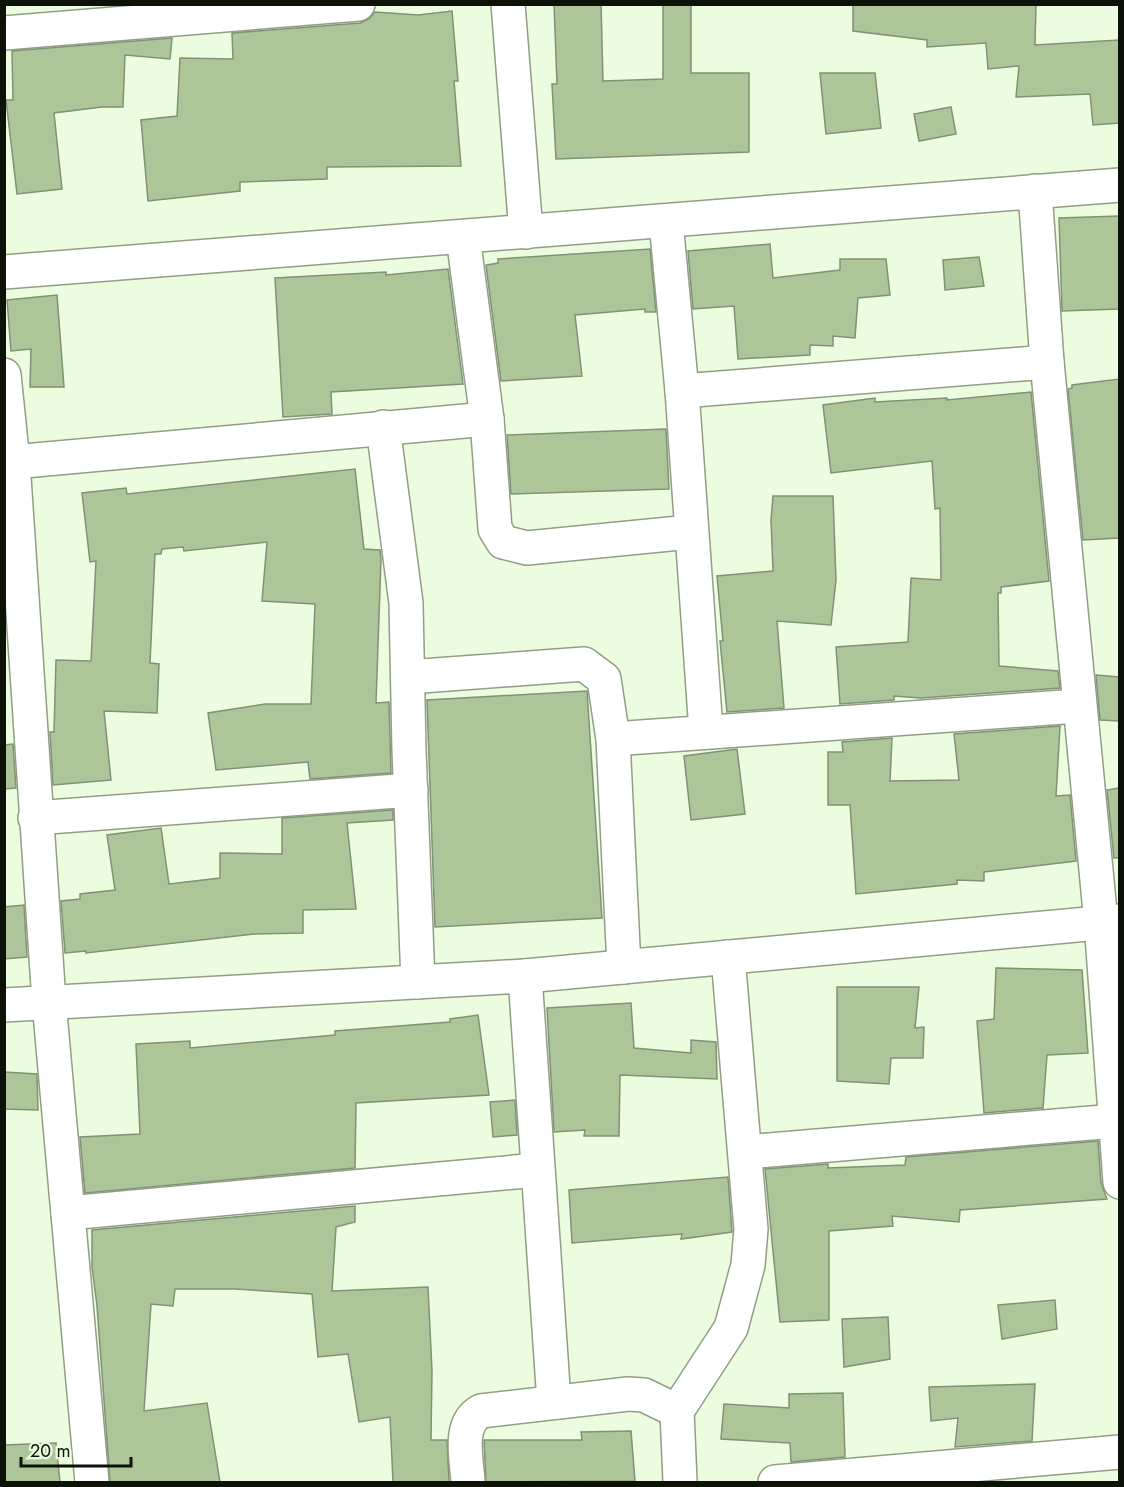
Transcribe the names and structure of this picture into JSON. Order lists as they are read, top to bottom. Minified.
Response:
{"scale_bar":"20 m"}
